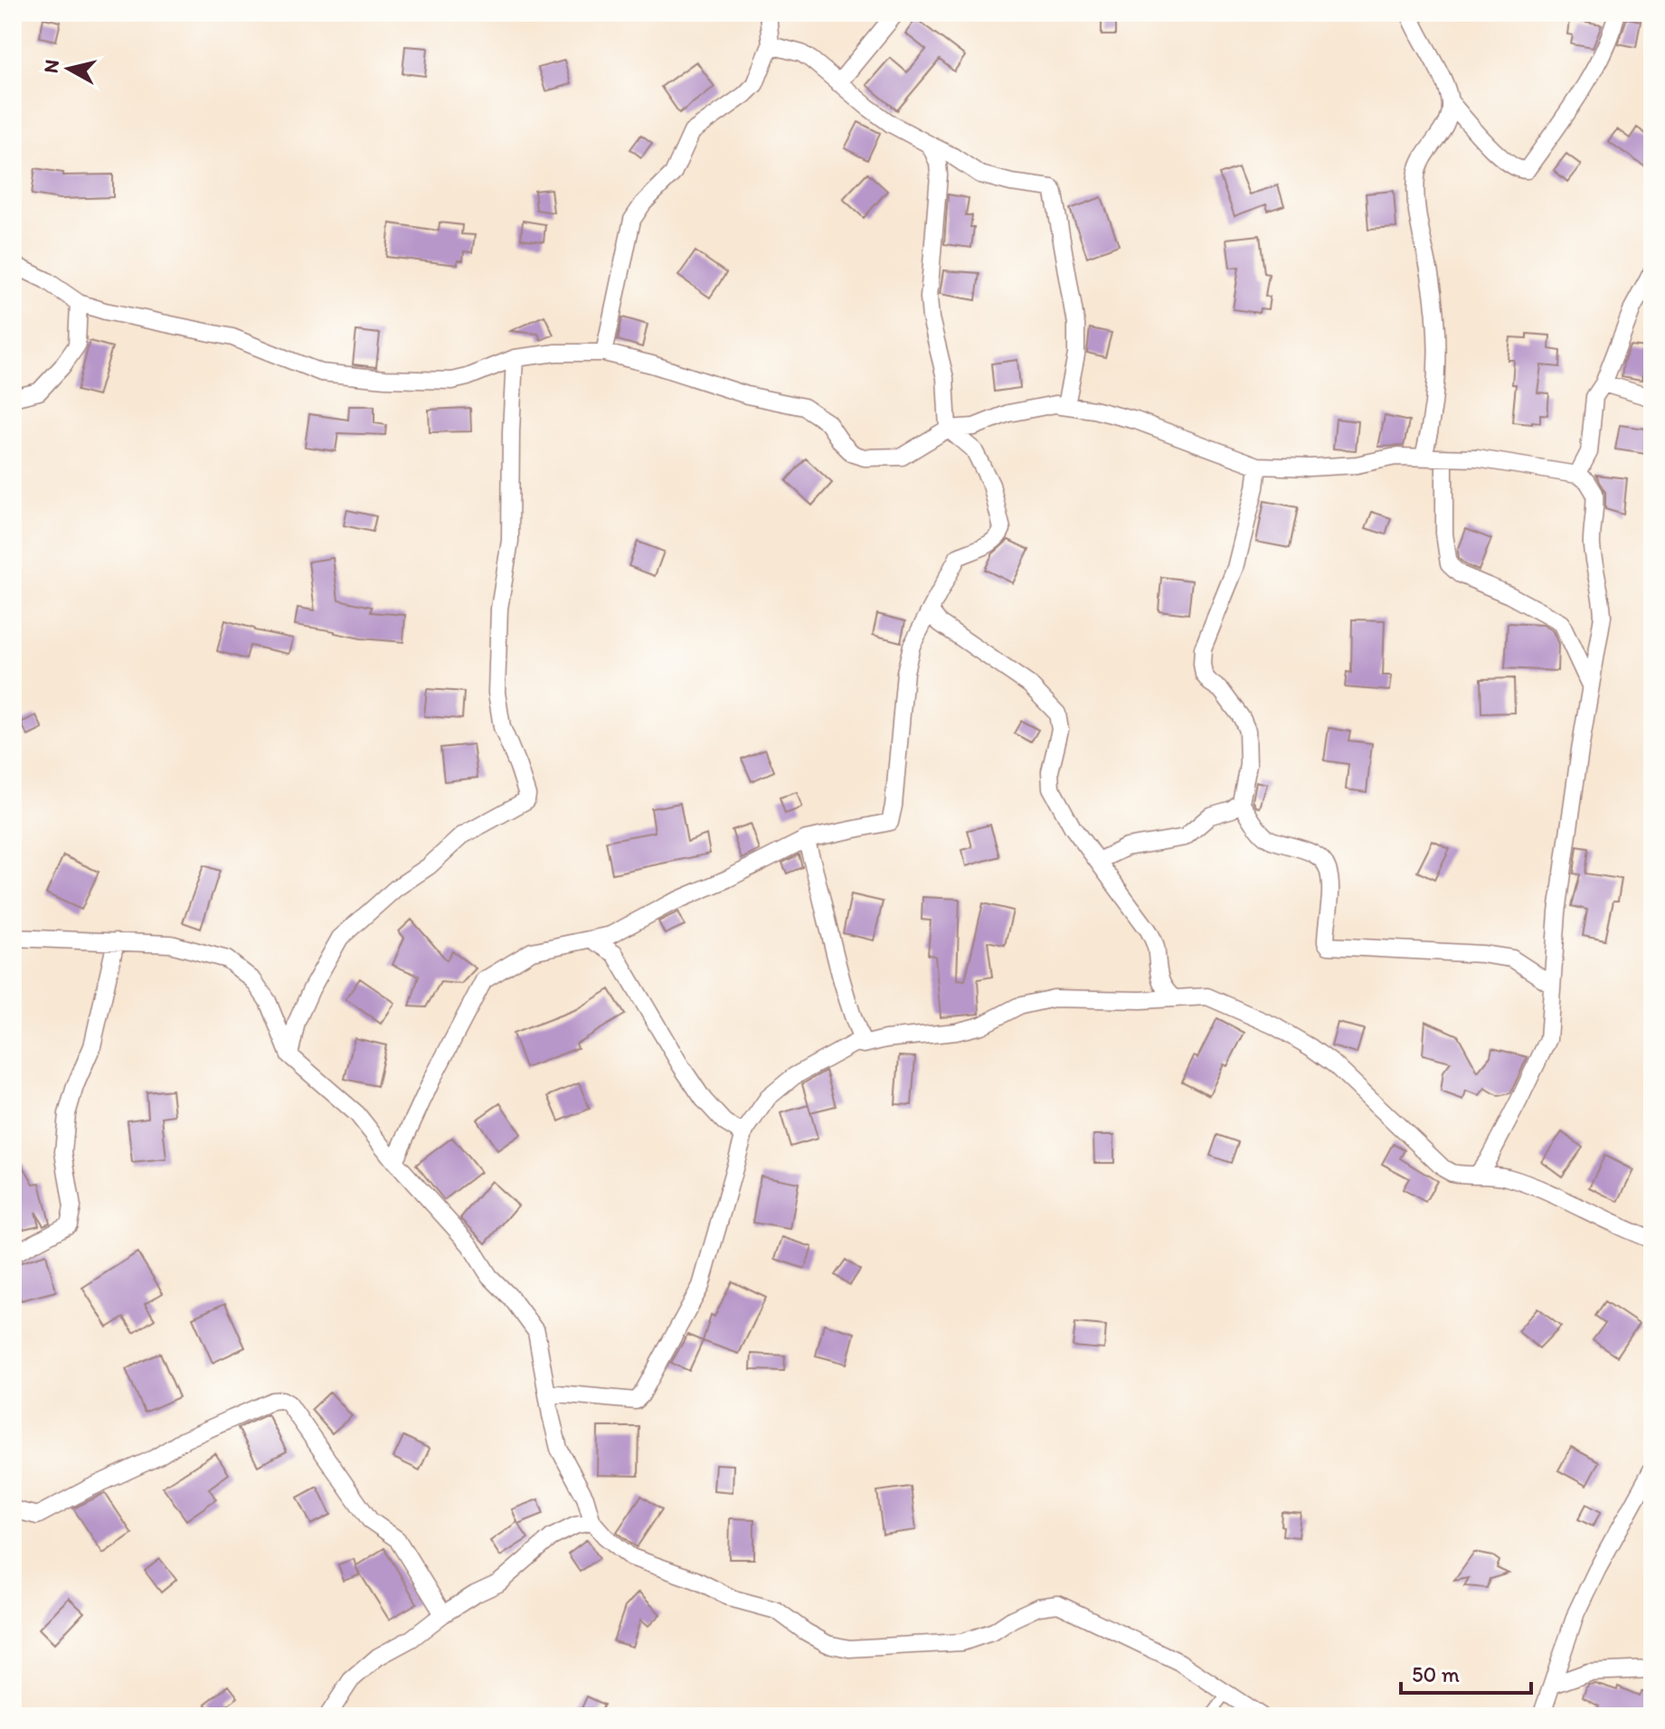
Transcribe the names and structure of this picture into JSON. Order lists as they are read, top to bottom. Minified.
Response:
{"scale_bar":"50 m","north":"left"}
